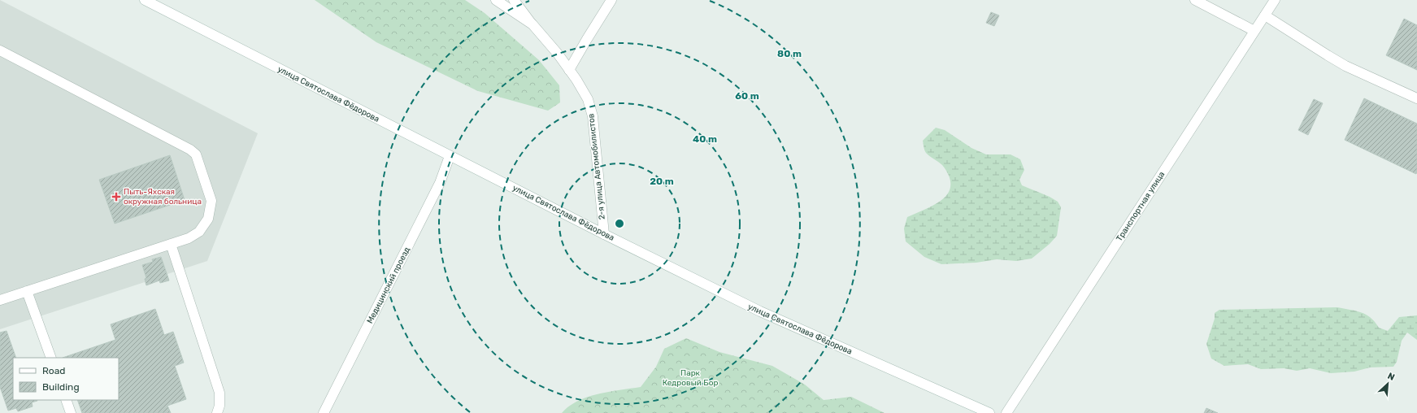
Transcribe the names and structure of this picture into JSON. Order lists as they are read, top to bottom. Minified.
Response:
{"streets":{"street":["улица Святослава Фёдорова","2-я улица Автомобилистов","Транспортная улица","Медицинский проезд"]},"crossings":[["улица Святослава Фёдорова","2-я улица Автомобилистов"],["улица Святослава Фёдорова","Медицинский проезд"]],"parks":["Парк Кедровый Бор"],"places":{"health":["Пыть-Яхская окружная больница"]},"legend":["Road","Building"],"north":"top right","rings":["80 m","60 m","40 m","20 m"]}
